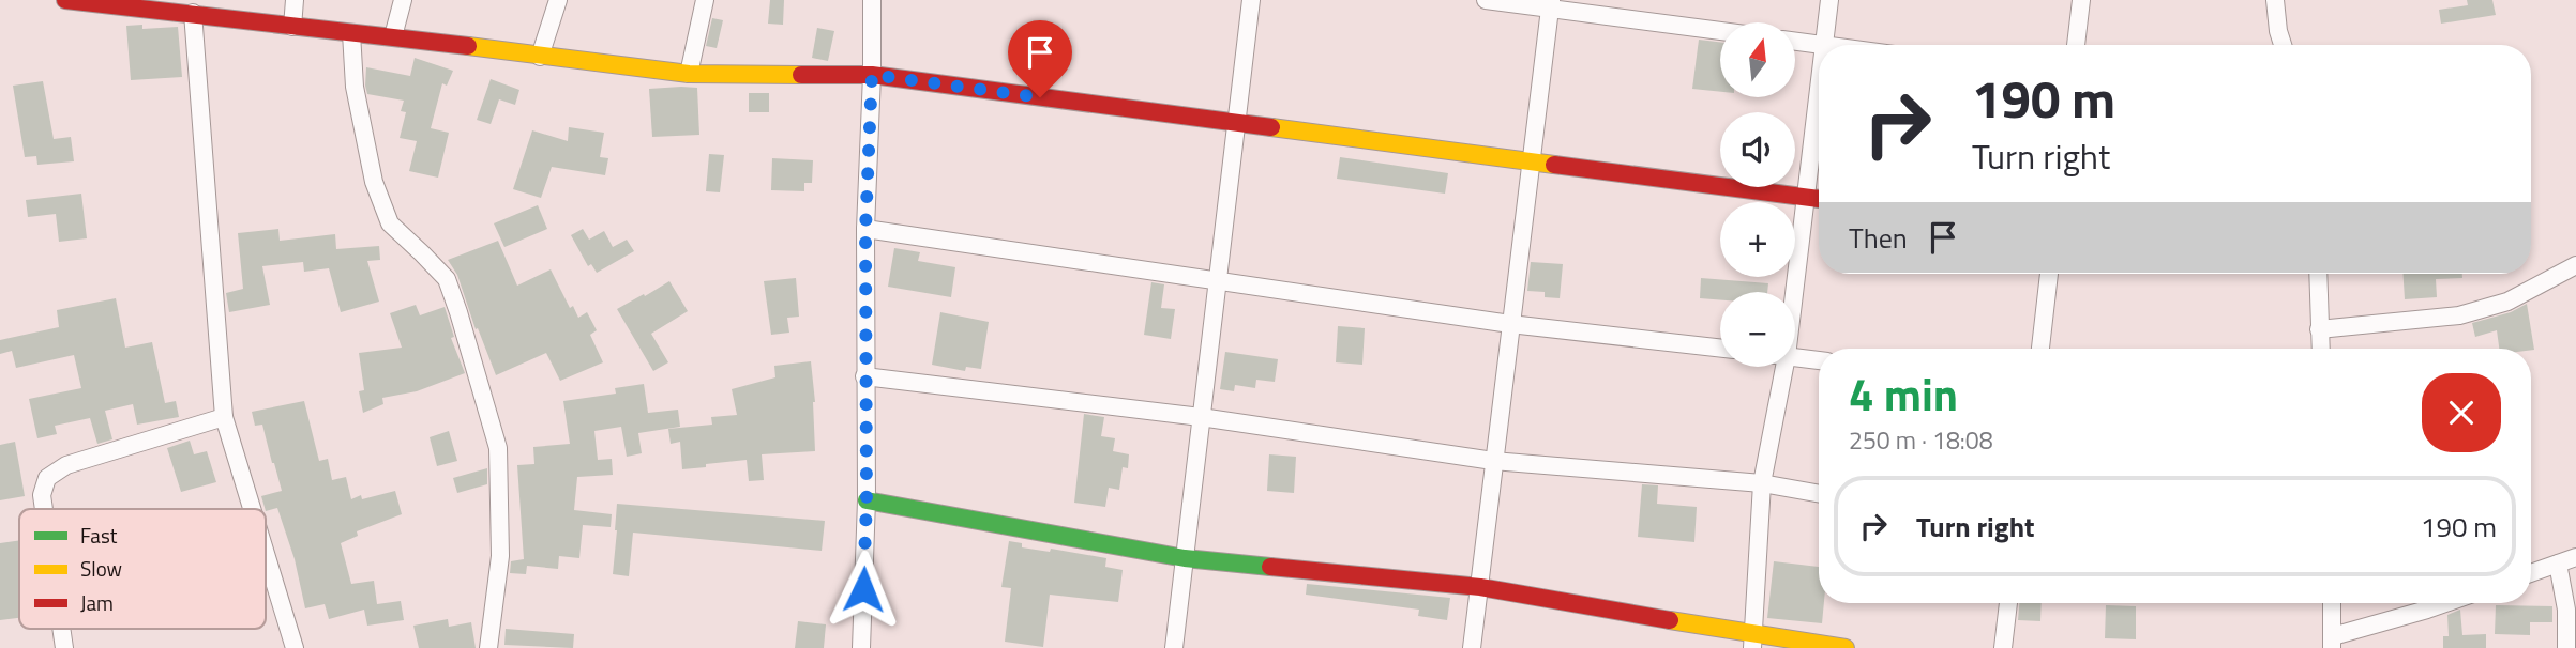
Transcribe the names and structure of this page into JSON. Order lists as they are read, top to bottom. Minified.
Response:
{"legend":["Fast","Slow","Jam"],"north":"top","page":{"map_buttons":["+","−"],"turn":["190 m","Turn right"],"then":"Then","heading":["4 min","250 m · 18:08"],"list":[{"name":"Turn right","value":"190 m"}]}}
